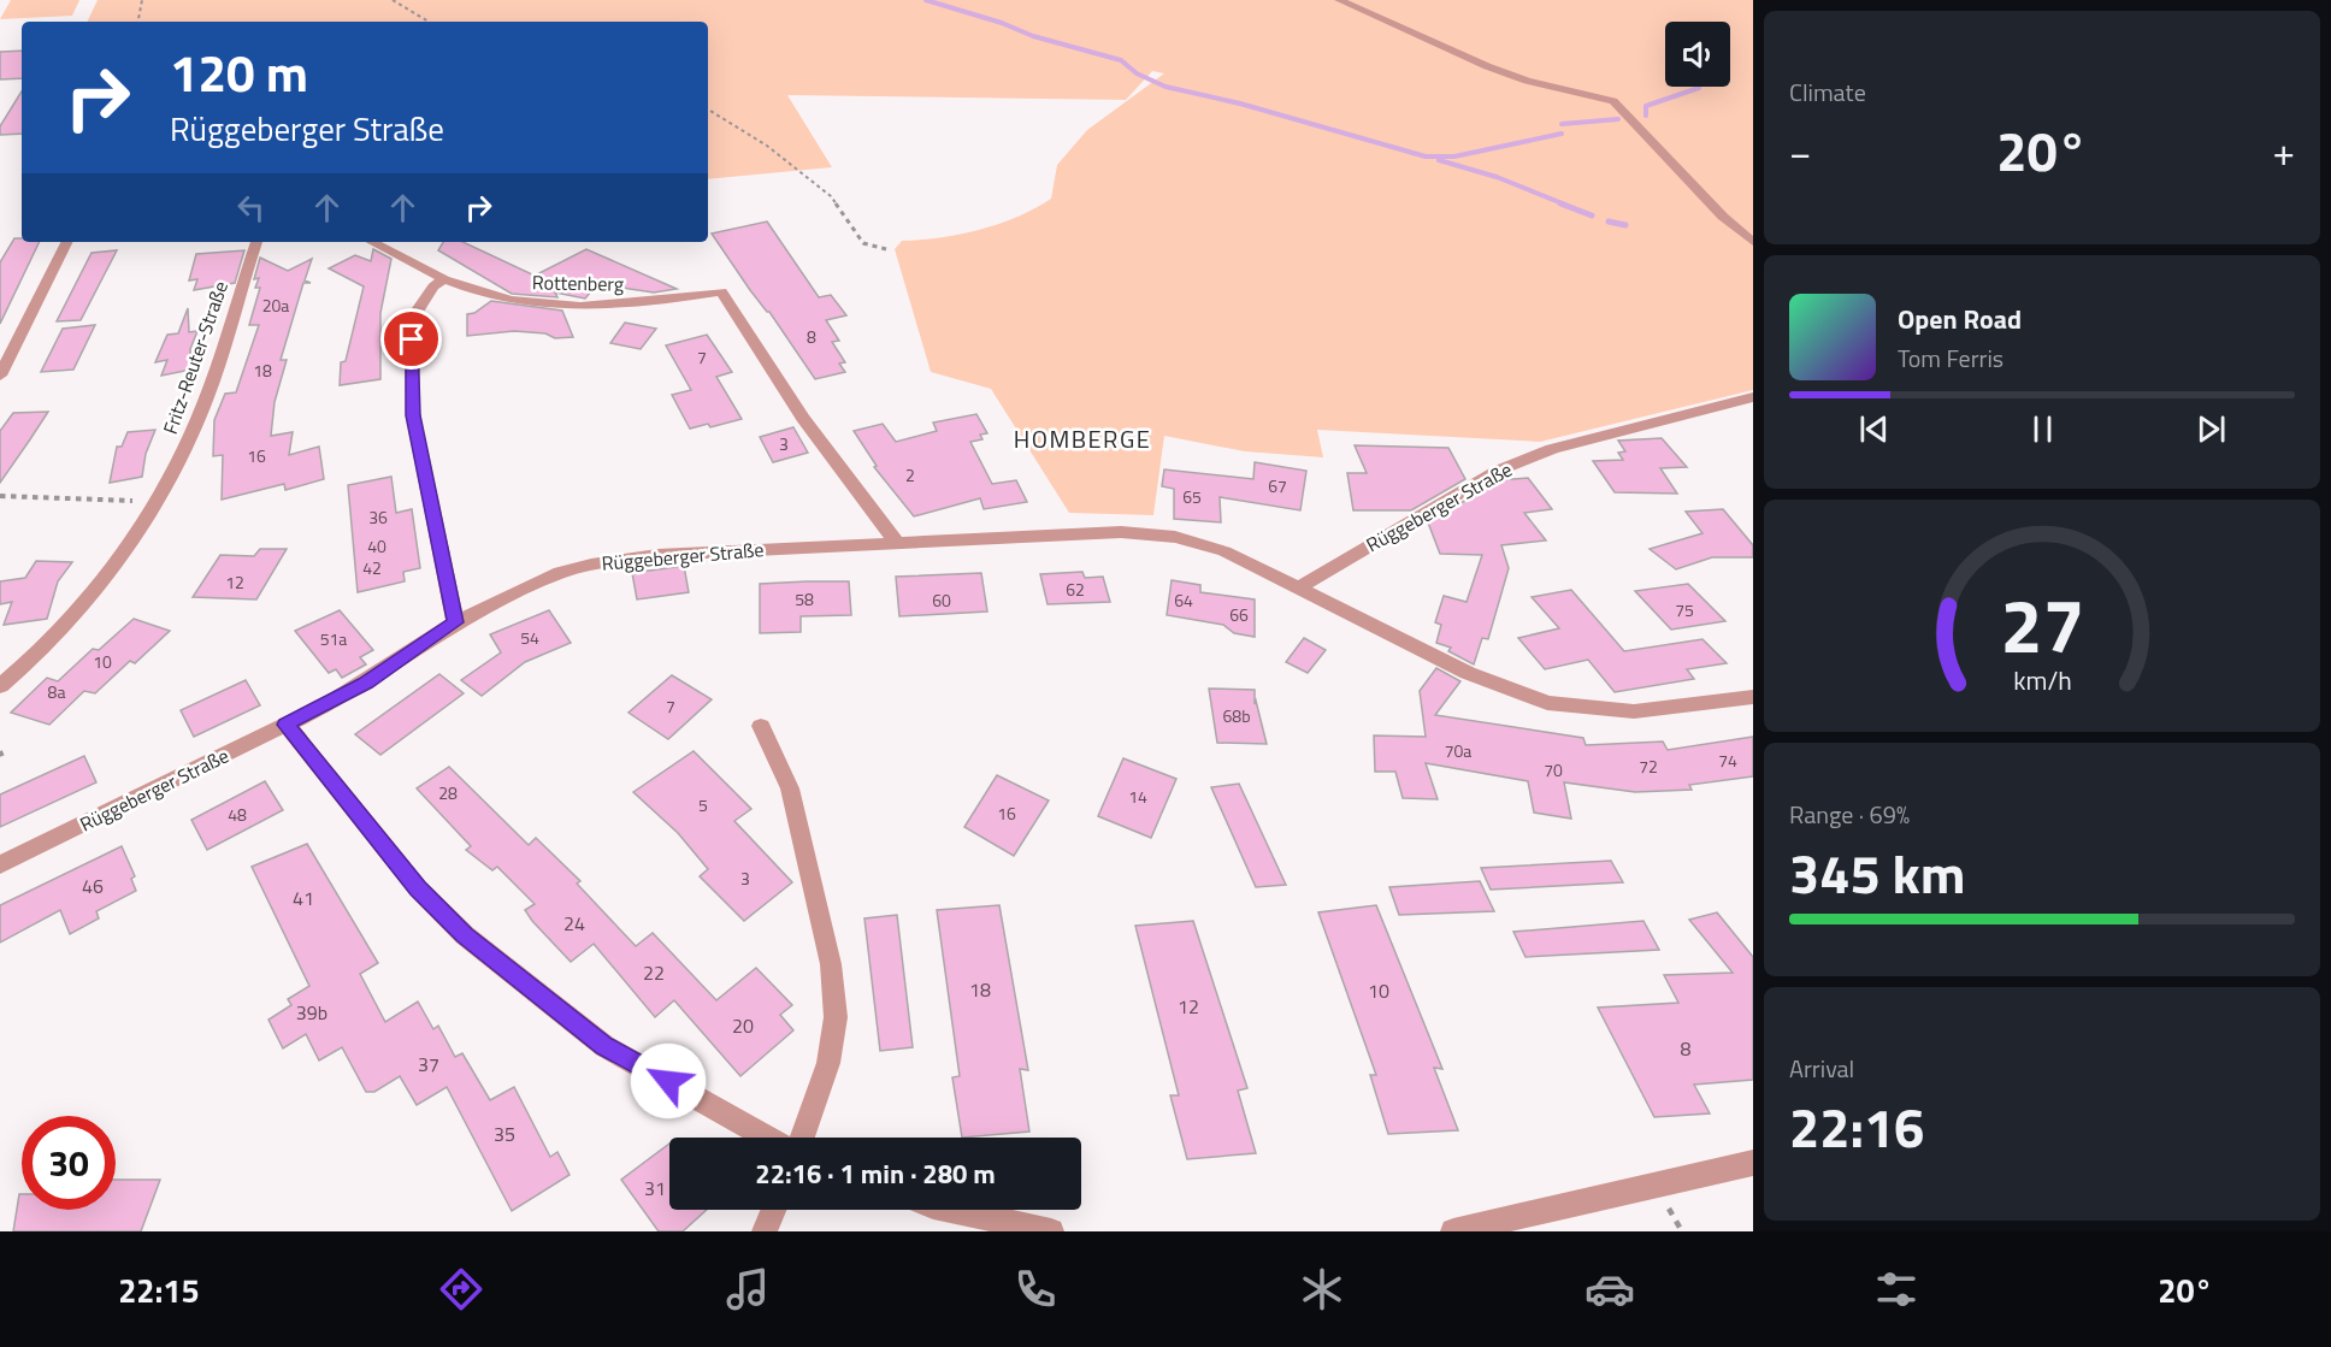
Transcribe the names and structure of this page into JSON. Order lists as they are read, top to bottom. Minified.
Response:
{"streets":{"street":["Rottenberg","Fritz-Reuter-Straße","Rüggeberger Straße"]},"crossings":[["Rottenberg","Rüggeberger Straße"]],"districts":["HOMBERGE"],"house_numbers":["20a","8","7","18","3","16","2","67","65","36","40","42","12","62","58","60","64","75","66","54","51a","10","8a","7","68b","70a","74","72","70","28","14","5","16","48","3","46","41","24","22","18","10","12","39b","20","8","37","35","31"],"page":{"tile":["Climate",["Range · 69%","345 km"],["Arrival","22:16"]],"turn":["120 m","Rüggeberger Straße"],"heat":["−","20°","+"],"song":["Open Road","Tom Ferris"],"limit":"30","trip":"22:16 · 1 min · 280 m","tabs":["22:15","20°"],"gauge":["27","km/h"]}}
